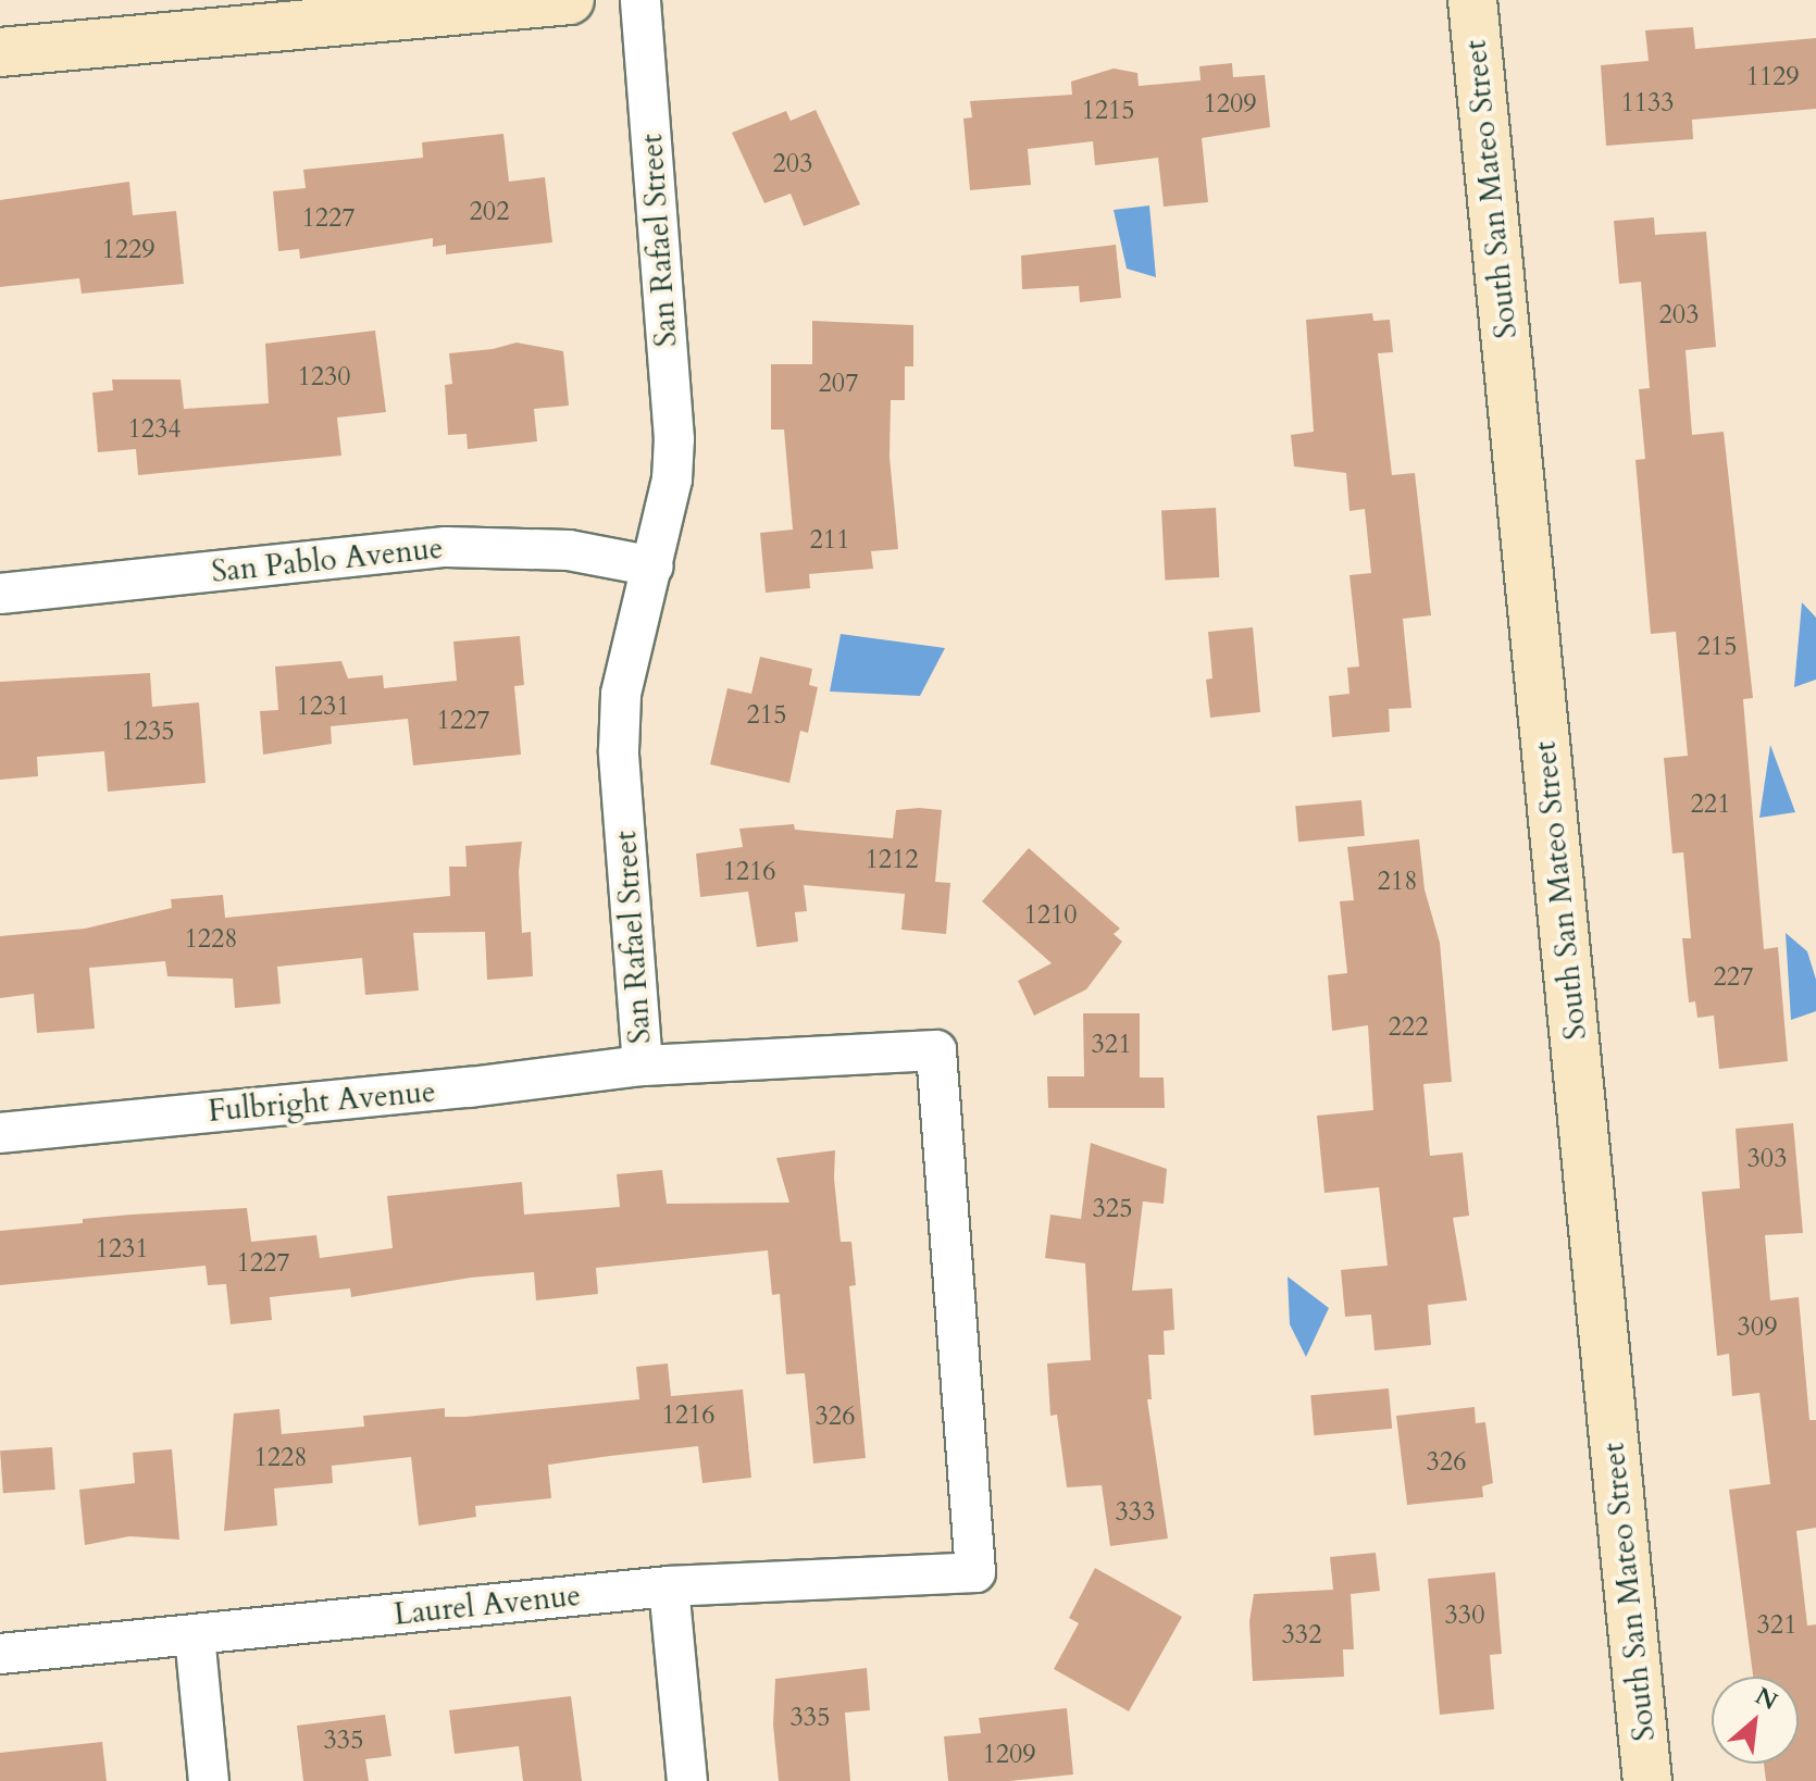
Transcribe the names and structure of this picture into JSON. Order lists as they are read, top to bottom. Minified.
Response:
{"streets":{"street":["South San Mateo Street","San Rafael Street","San Pablo Avenue","Fulbright Avenue","Laurel Avenue"]},"crossings":[["San Rafael Street","San Pablo Avenue"],["San Rafael Street","Fulbright Avenue"],["San Rafael Street","Laurel Avenue"]],"house_numbers":["1129","1133","1209","1215","203","202","1227","1229","203","1230","207","1234","211","215","1231","215","1227","1235","221","1212","1216","218","1210","1228","227","222","321","303","325","1231","1227","309","1216","326","1228","326","333","330","321","332","335","335","1209"],"north":"top right"}
